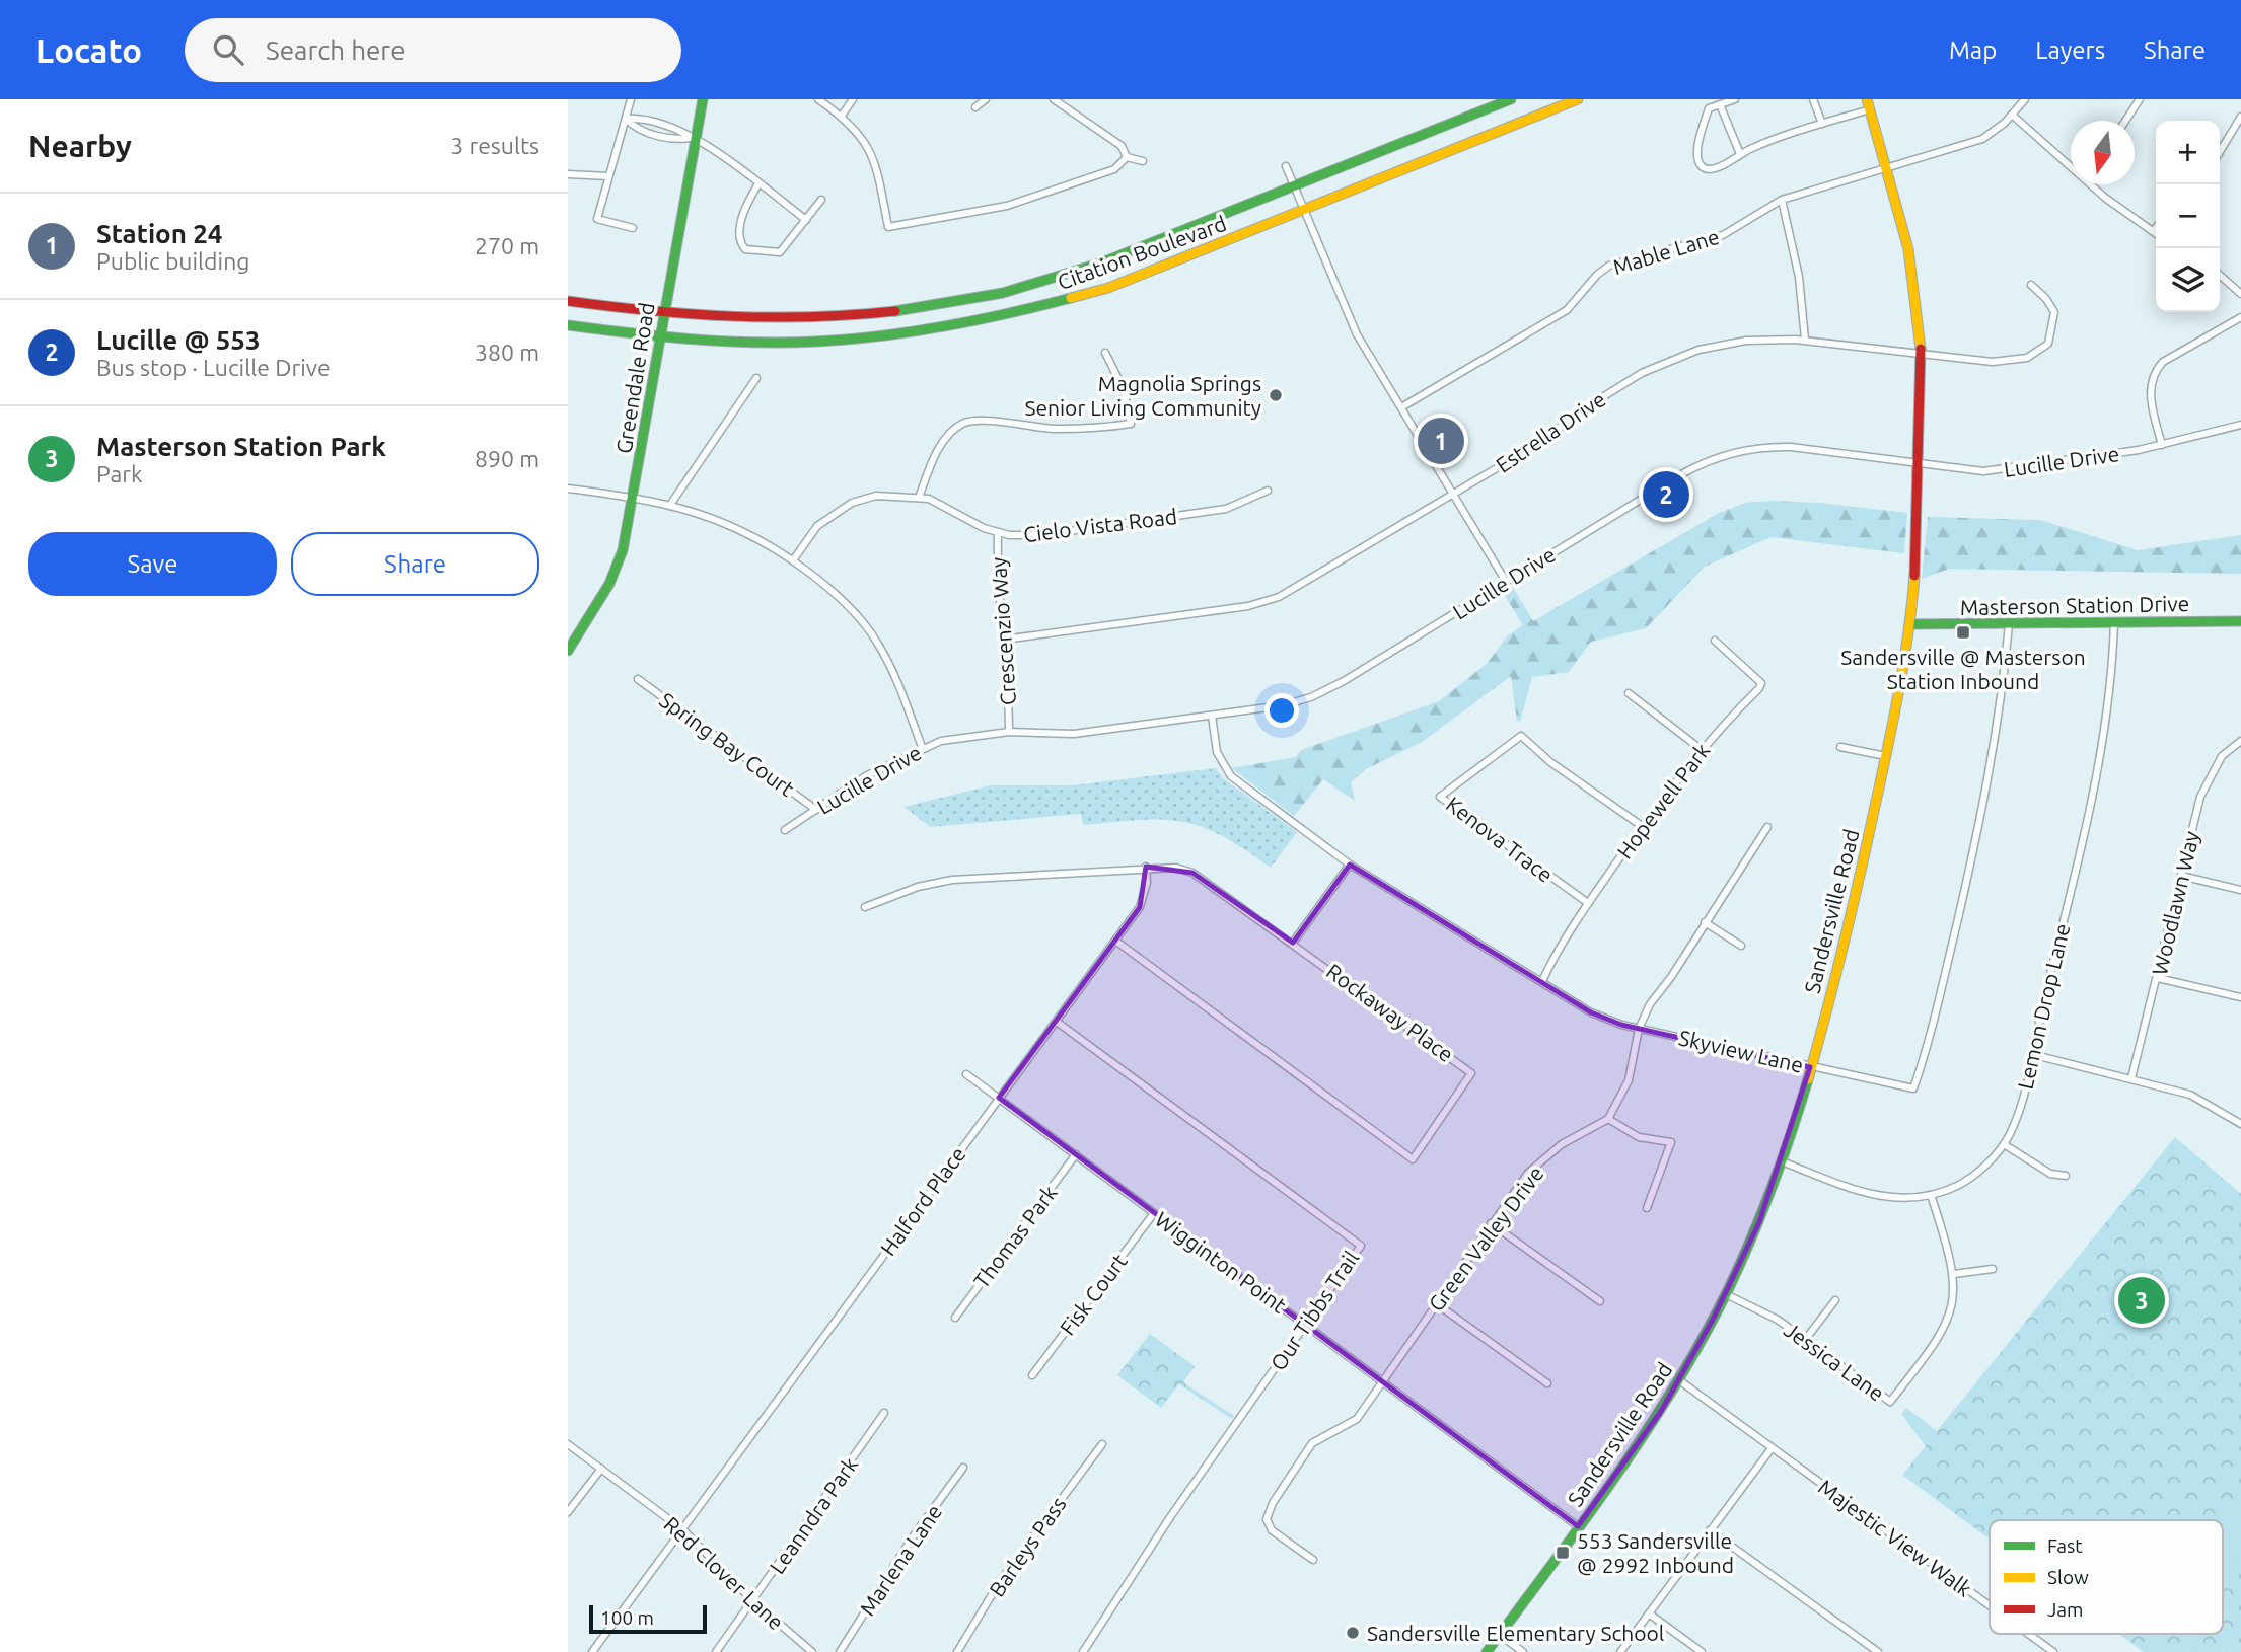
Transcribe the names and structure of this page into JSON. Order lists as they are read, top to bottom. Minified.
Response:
{"streets":{"street":["Mable Lane","Citation Boulevard","Greendale Road","Estrella Drive","Lucille Drive","Cielo Vista Road","Masterson Station Drive","Crescenzio Way","Spring Bay Court","Hopewell Park","Kenova Trace","Woodlawn Way","Sandersville Road","Lemon Drop Lane","Rockaway Place","Skyview Lane","Halford Place","Thomas Park","Green Valley Drive","Wigginton Point","Fisk Court","Our Tibbs Trail","Jessica Lane","Leanndra Park","Majestic View Walk","Barleys Pass","Marlena Lane","Red Clover Lane"]},"crossings":[["Mable Lane","Sandersville Road"],["Citation Boulevard","Greendale Road"],["Estrella Drive","Crescenzio Way"],["Estrella Drive","Sandersville Road"],["Lucille Drive","Crescenzio Way"],["Lucille Drive","Spring Bay Court"],["Lucille Drive","Sandersville Road"],["Lucille Drive","Skyview Lane"],["Cielo Vista Road","Crescenzio Way"],["Masterson Station Drive","Sandersville Road"],["Masterson Station Drive","Lemon Drop Lane"],["Masterson Station Drive","Skyview Lane"],["Hopewell Park","Kenova Trace"],["Hopewell Park","Skyview Lane"],["Sandersville Road","Lemon Drop Lane"],["Sandersville Road","Skyview Lane"],["Sandersville Road","Wigginton Point"],["Sandersville Road","Jessica Lane"],["Sandersville Road","Majestic View Walk"],["Lemon Drop Lane","Jessica Lane"],["Rockaway Place","Halford Place"],["Halford Place","Wigginton Point"],["Halford Place","Our Tibbs Trail"],["Halford Place","Red Clover Lane"],["Thomas Park","Wigginton Point"],["Green Valley Drive","Wigginton Point"],["Wigginton Point","Fisk Court"],["Wigginton Point","Our Tibbs Trail"],["Leanndra Park","Red Clover Lane"]],"places":{"other":["Magnolia Springs Senior Living Community","Sandersville Elementary School"],"transit":["Sandersville @ Masterson Station Inbound","553 Sandersville @ 2992 Inbound"]},"legend":["Fast","Slow","Jam"],"scale_bar":"100 m","north":"bottom","page":{"header":"Locato","search":"Search here","nav":["Map","Layers","Share"],"heading":["Nearby","3 results"],"map_buttons":["+","−"],"list":[{"mark":"1","name":"Station 24","note":"Public building","value":"270 m"},{"mark":"2","name":"Lucille @ 553","note":"Bus stop · Lucille Drive","value":"380 m"},{"mark":"3","name":"Masterson Station Park","note":"Park","value":"890 m"}],"pins":["1","2","3"],"buttons":["Save","Share"],"scale":"100 m"}}
